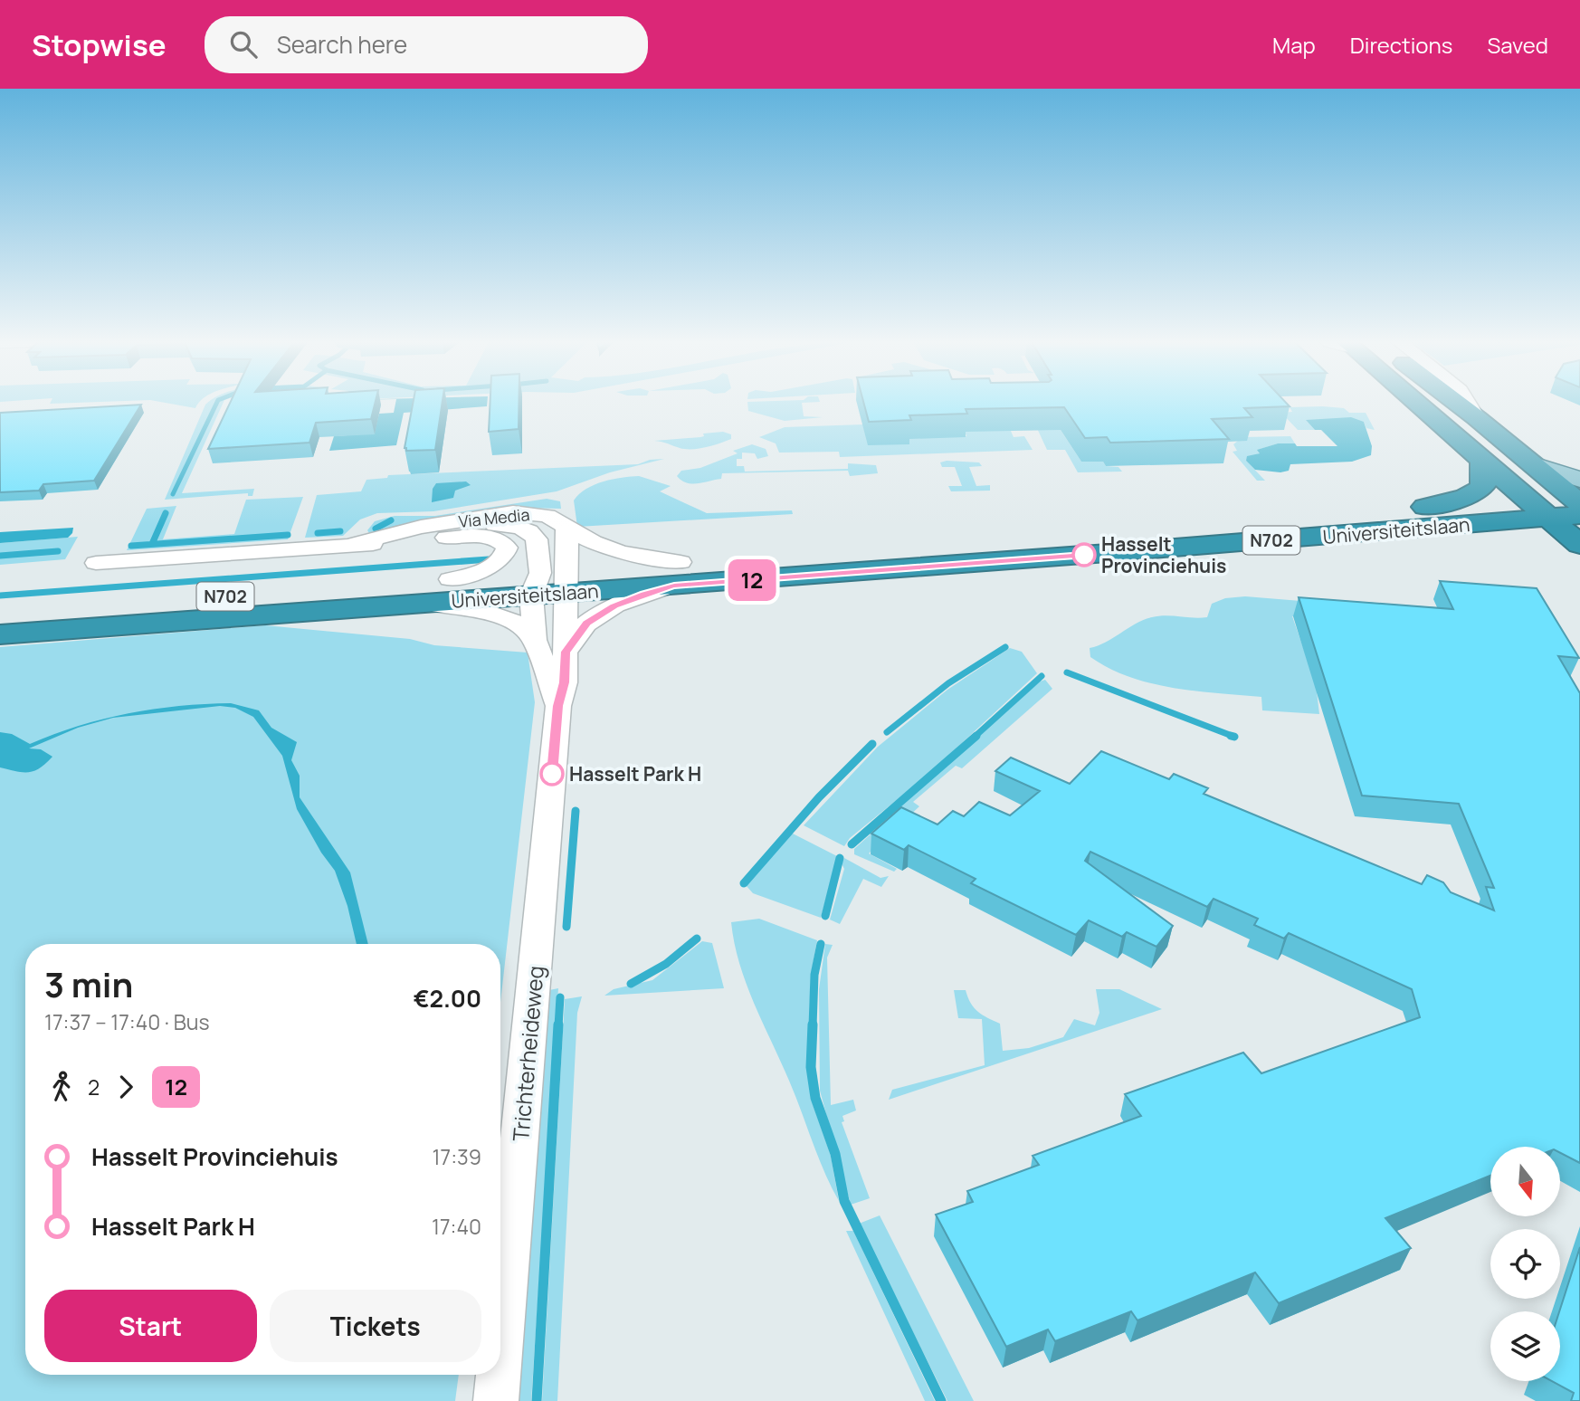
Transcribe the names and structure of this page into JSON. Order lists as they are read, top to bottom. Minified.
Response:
{"streets":{"highway":["Universiteitslaan","N702"],"street":["Via Media","Trichterheideweg"]},"crossings":[["Via Media","Universiteitslaan"],["Via Media","Trichterheideweg"],["Universiteitslaan","Trichterheideweg"]],"places":["Hasselt Provinciehuis","Hasselt Park H"],"lines":["bus line 12"],"north":"bottom","page":{"header":"Stopwise","search":"Search here","nav":["Map","Directions","Saved"],"on_map":"12","heading":["3 min","17:37 – 17:40 · Bus","€2.00"],"legs":["2","12"],"list":[{"name":"Hasselt Provinciehuis","value":"17:39"},{"name":"Hasselt Park H","value":"17:40"}],"buttons":["Start","Tickets"]}}
